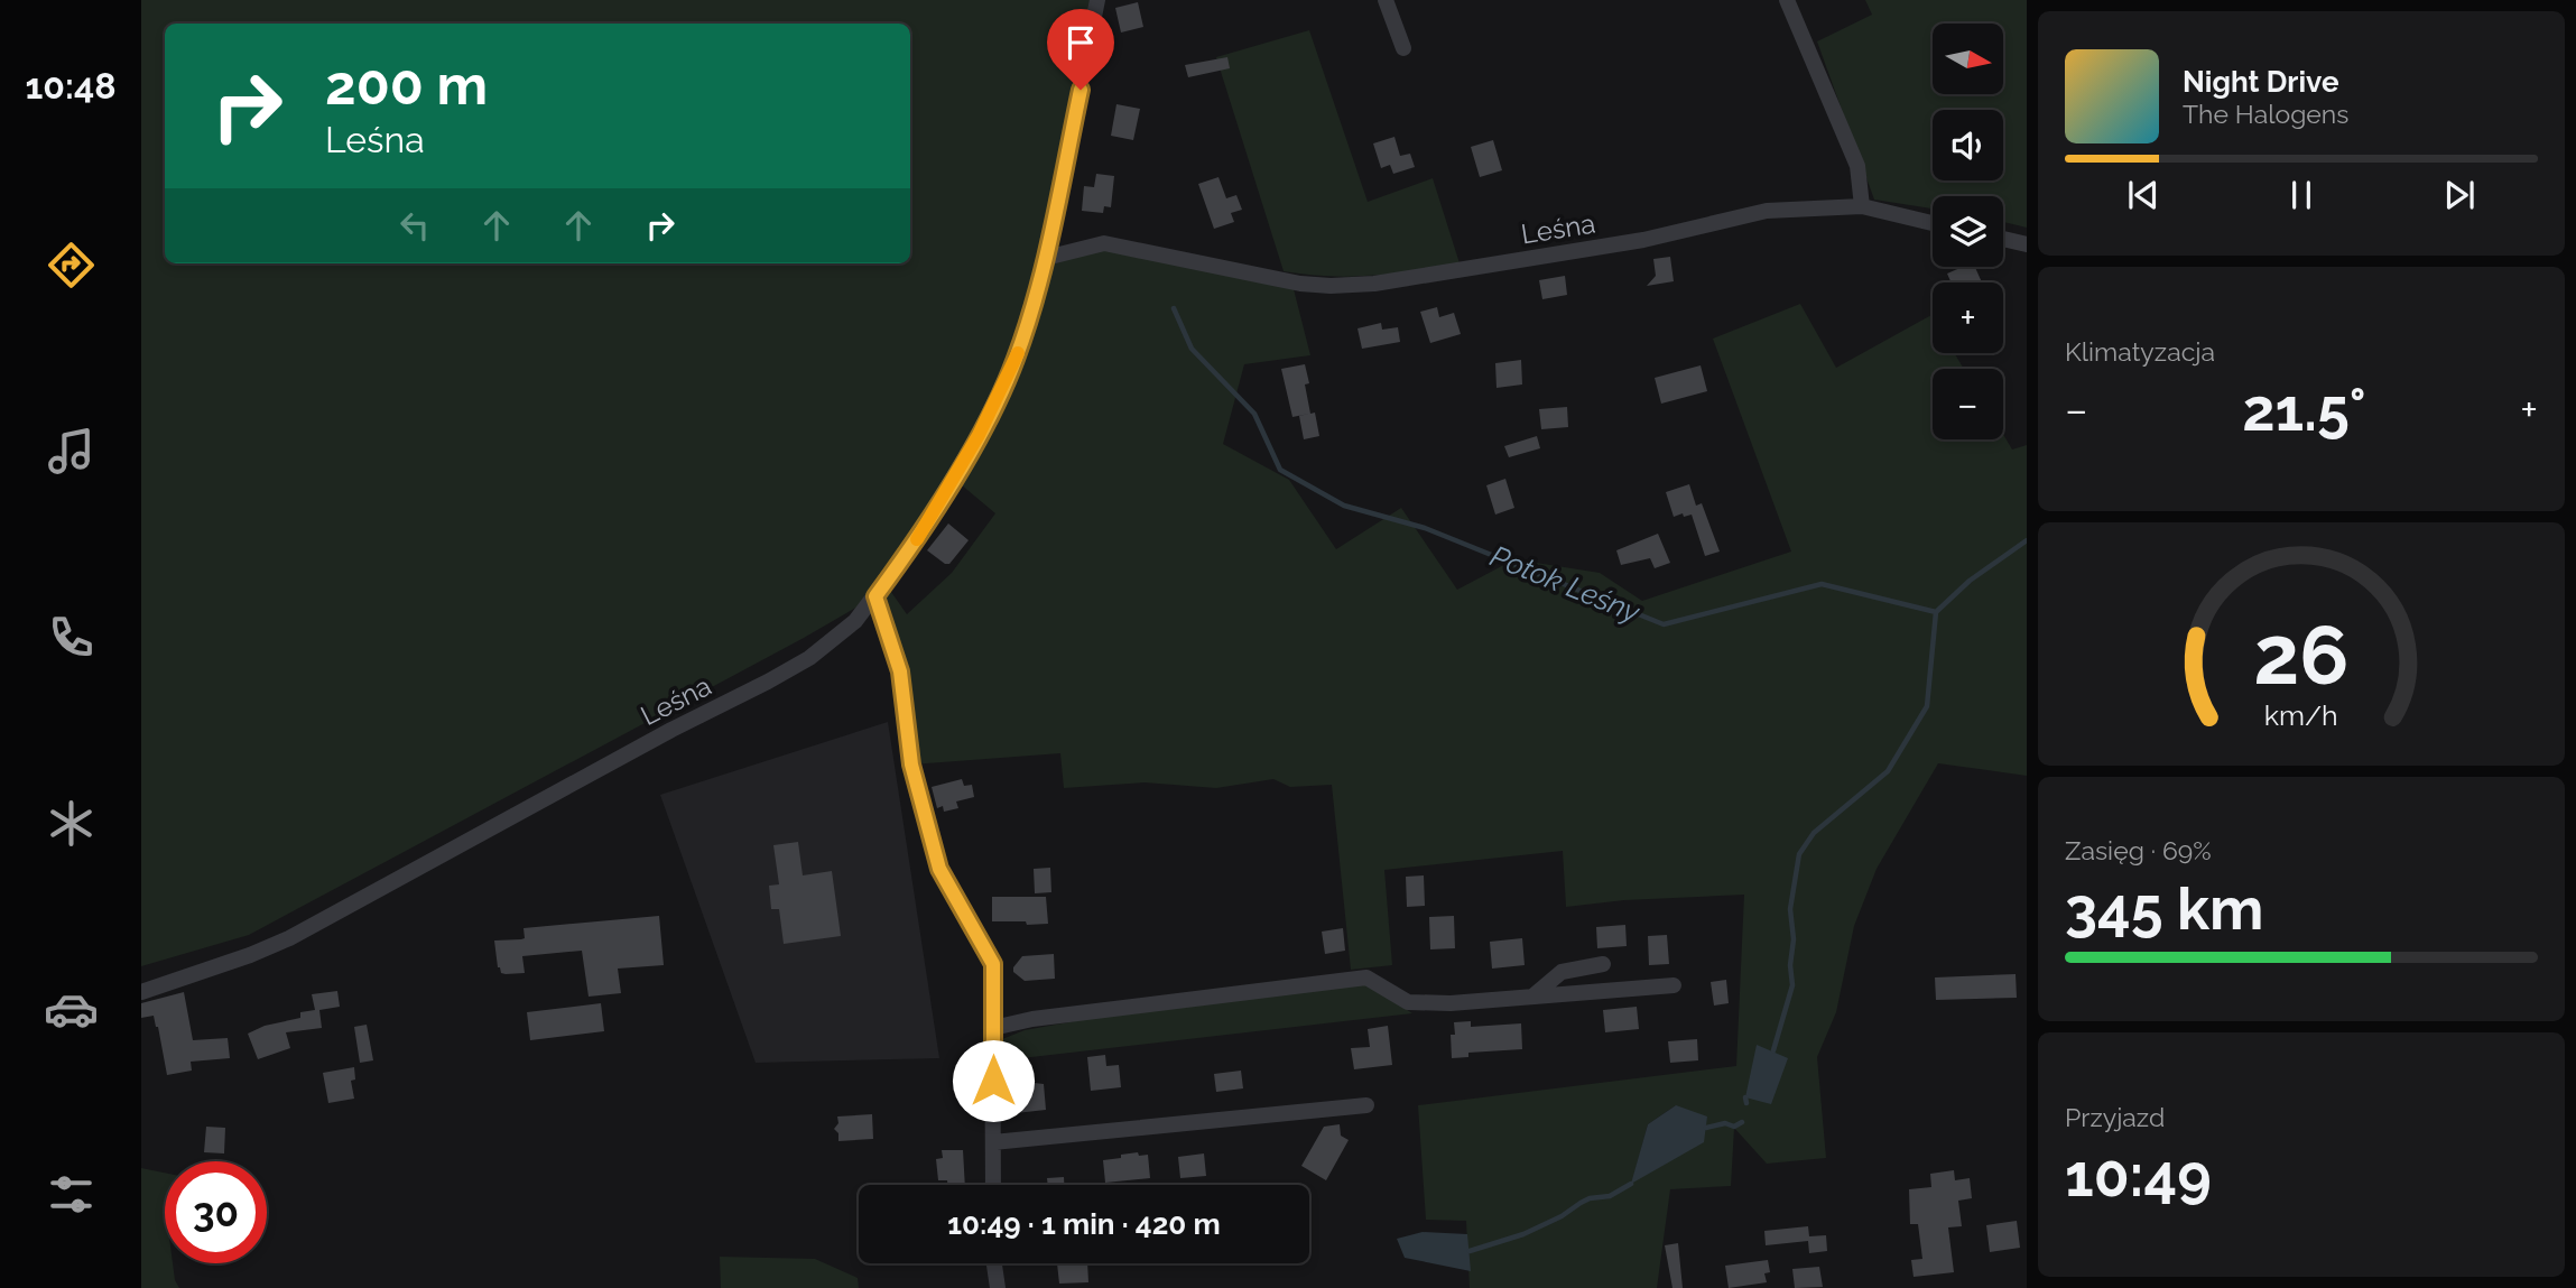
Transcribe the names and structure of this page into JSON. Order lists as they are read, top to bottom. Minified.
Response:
{"streets":{"street":["Leśna"]},"water":["Potok Leśny"],"north":"right","page":{"tabs":"10:48","map_buttons":["+","−"],"turn":["200 m","Leśna"],"song":["Night Drive","The Halogens"],"tile":["Klimatyzacja",["Zasięg · 69%","345 km"],["Przyjazd","10:49"]],"heat":["−","21.5°","+"],"limit":"30","trip":"10:49 · 1 min · 420 m","gauge":["26","km/h"]}}
